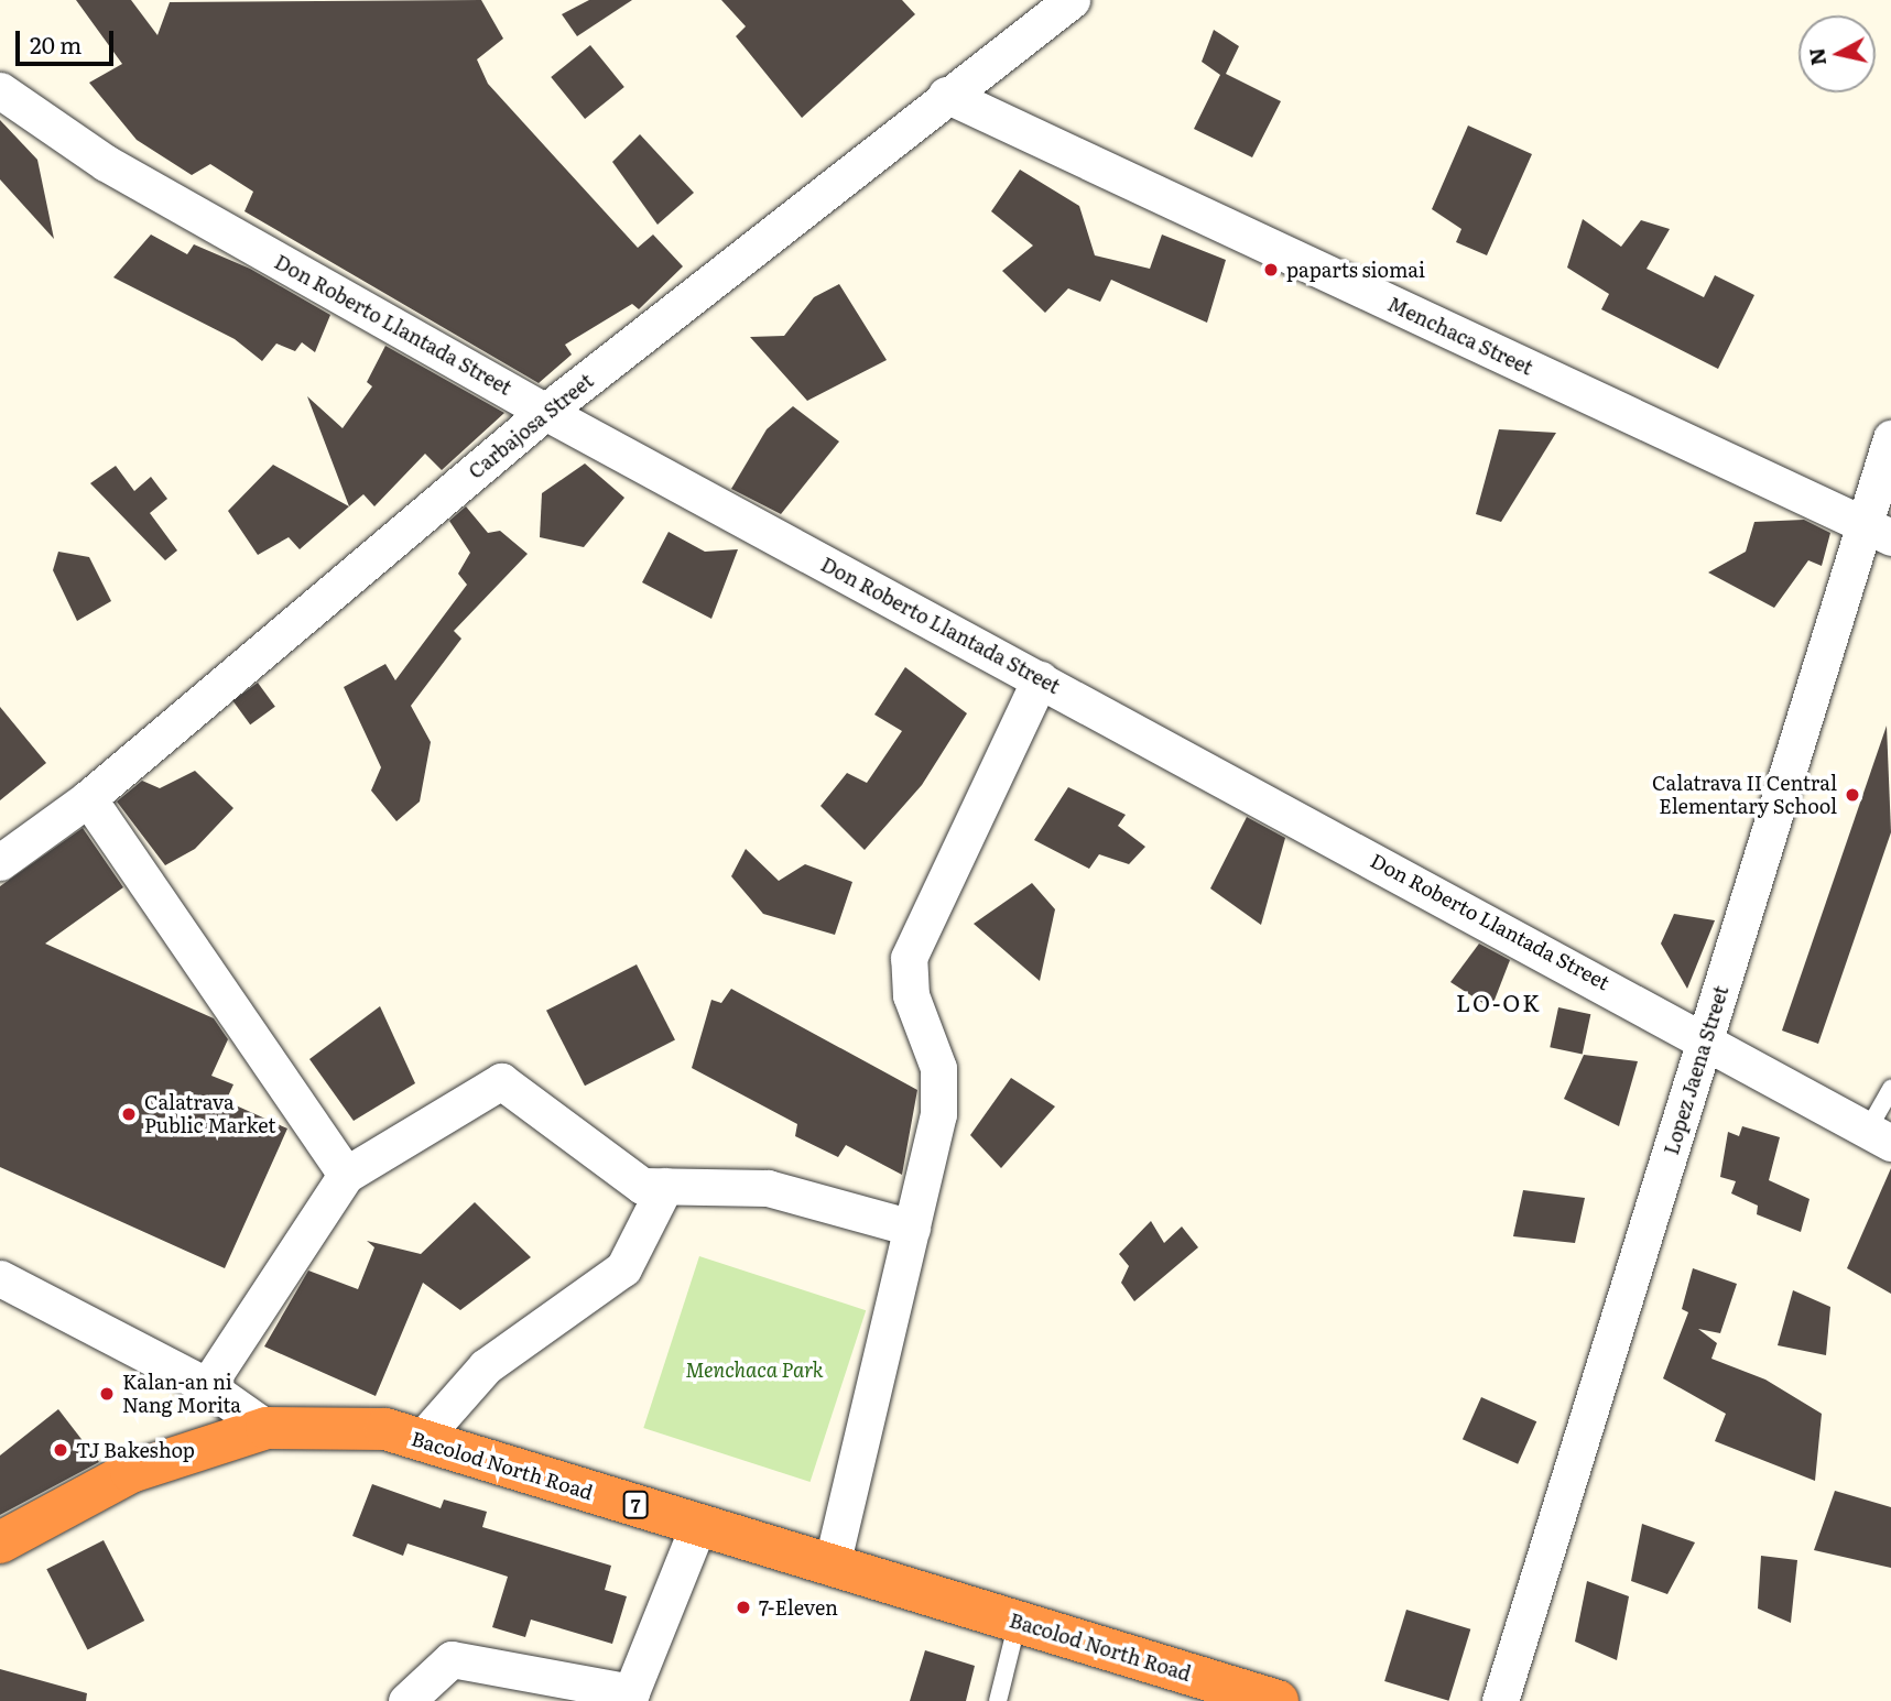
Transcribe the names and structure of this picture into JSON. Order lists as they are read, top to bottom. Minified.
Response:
{"streets":{"highway":["Bacolod North Road","7"],"street":["Don Roberto Llantada Street","Menchaca Street","Carbajosa Street","Lopez Jaena Street"]},"crossings":[["Don Roberto Llantada Street","Carbajosa Street"],["Don Roberto Llantada Street","Lopez Jaena Street"],["Menchaca Street","Carbajosa Street"],["Menchaca Street","Lopez Jaena Street"]],"districts":["LO-OK"],"parks":["Menchaca Park"],"places":["paparts siomai","Calatrava II Central Elementary School","Calatrava Public Market","Kalan-an ni Nang Morita","TJ Bakeshop","7-Eleven"],"scale_bar":"20 m","north":"left"}
